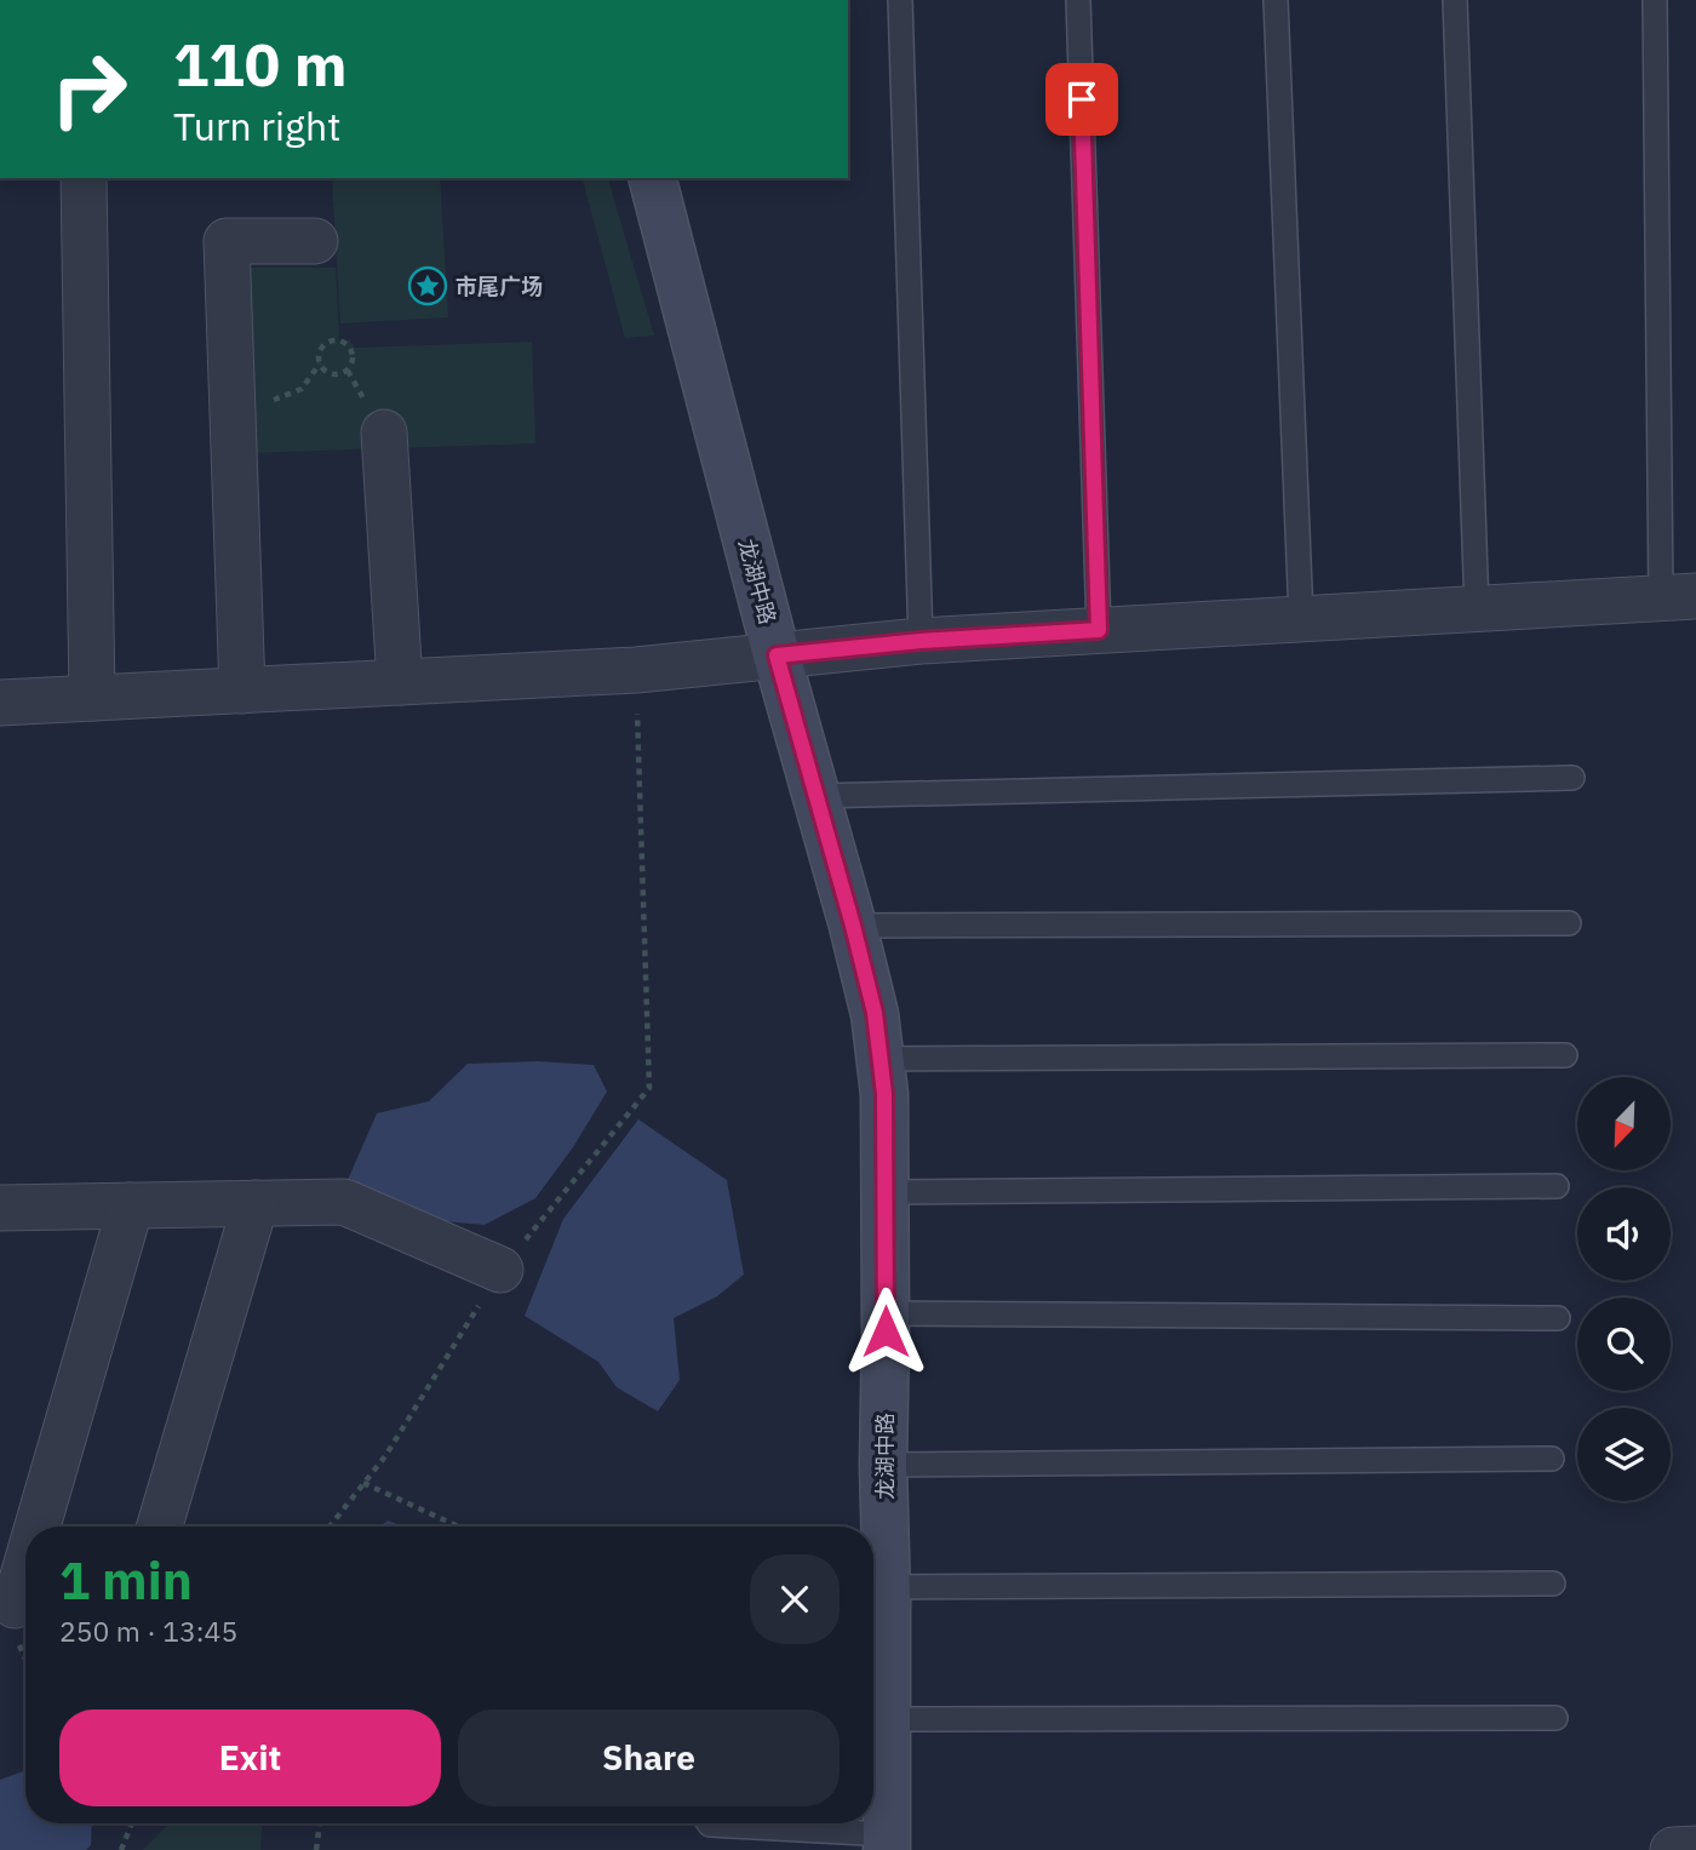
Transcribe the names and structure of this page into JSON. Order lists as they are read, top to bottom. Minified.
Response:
{"streets":{"street":["龙湖中路"]},"places":{"place":["市尾广场"]},"north":"bottom left","page":{"turn":["110 m","Turn right"],"heading":["1 min","250 m · 13:45"],"buttons":["Exit","Share"]}}
